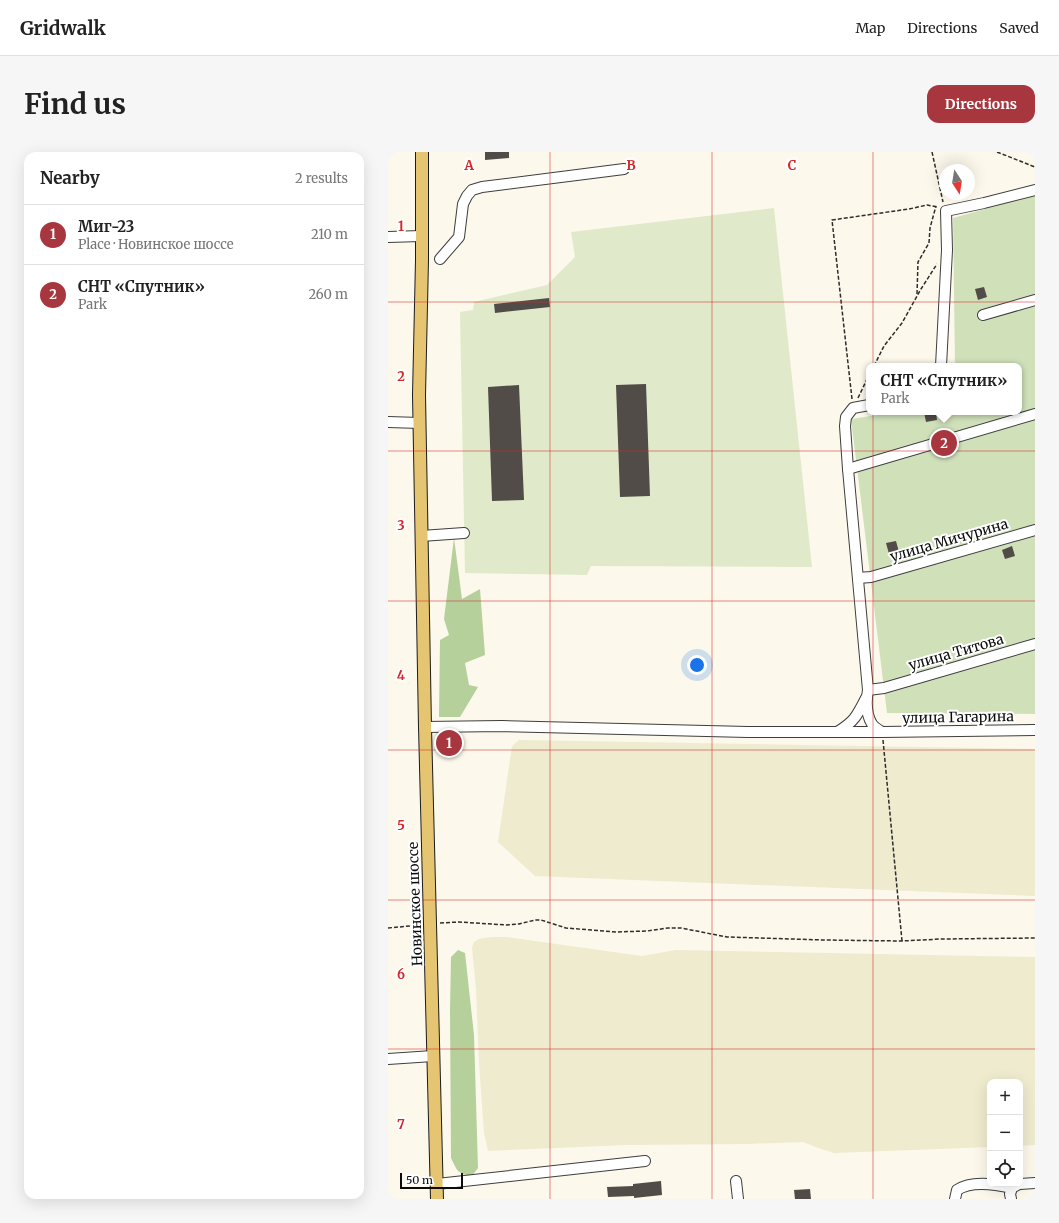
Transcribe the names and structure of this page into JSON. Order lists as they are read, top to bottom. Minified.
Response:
{"streets":{"main road":["Новинское шоссе"],"street":["улица Мичурина","улица Титова","улица Гагарина"]},"crossings":[["улица Гагарина","Новинское шоссе"]],"scale_bar":"50 m","north":"bottom","page":{"header":"Gridwalk","nav":["Map","Directions","Saved"],"buttons":"Directions","title":"Find us","heading":["Nearby","2 results"],"list":[{"mark":"1","name":"Миг-23","note":"Place · Новинское шоссе","value":"210 m"},{"mark":"2","name":"СНТ «Спутник»","note":"Park","value":"260 m"}],"popup":["СНТ «Спутник»","Park"],"pins":["2","1"],"map_buttons":["+","−"],"scale":"50 m"},"grid":{"columns":["A","B","C"],"rows":["1","2","3","4","5","6","7"]}}
